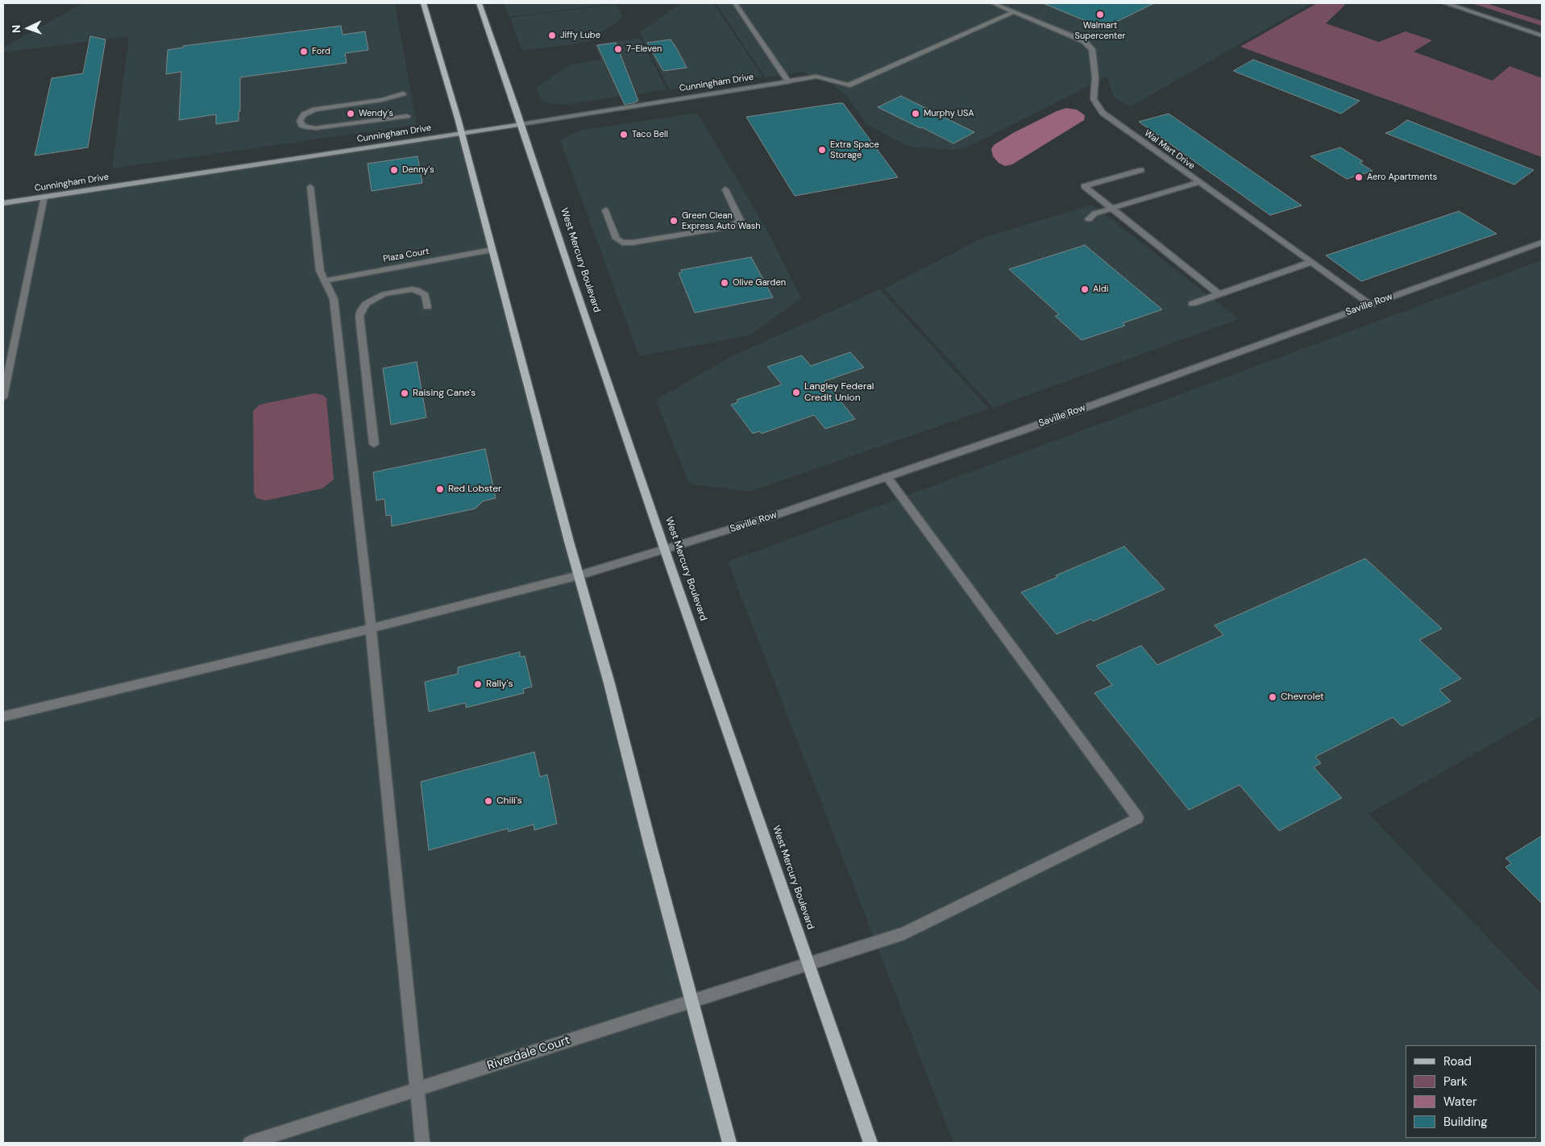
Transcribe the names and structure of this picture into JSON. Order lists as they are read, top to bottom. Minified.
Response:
{"streets":{"main road":["Cunningham Drive","West Mercury Boulevard"],"street":["Wal Mart Drive","Plaza Court","Saville Row","Riverdale Court"]},"crossings":[["Cunningham Drive","Wal Mart Drive"],["Cunningham Drive","West Mercury Boulevard"],["Wal Mart Drive","Saville Row"],["West Mercury Boulevard","Saville Row"],["West Mercury Boulevard","Riverdale Court"],["Saville Row","Riverdale Court"]],"places":["Walmart Supercenter","Jiffy Lube","7-Eleven","Ford","Wendy's","Murphy USA","Taco Bell","Extra Space Storage","Denny's","Aero Apartments","Green Clean Express Auto Wash","Olive Garden","Aldi","Langley Federal Credit Union","Raising Cane's","Red Lobster","Rally's","Chevrolet","Chili's"],"legend":["Road","Park","Water","Building"],"north":"left"}
